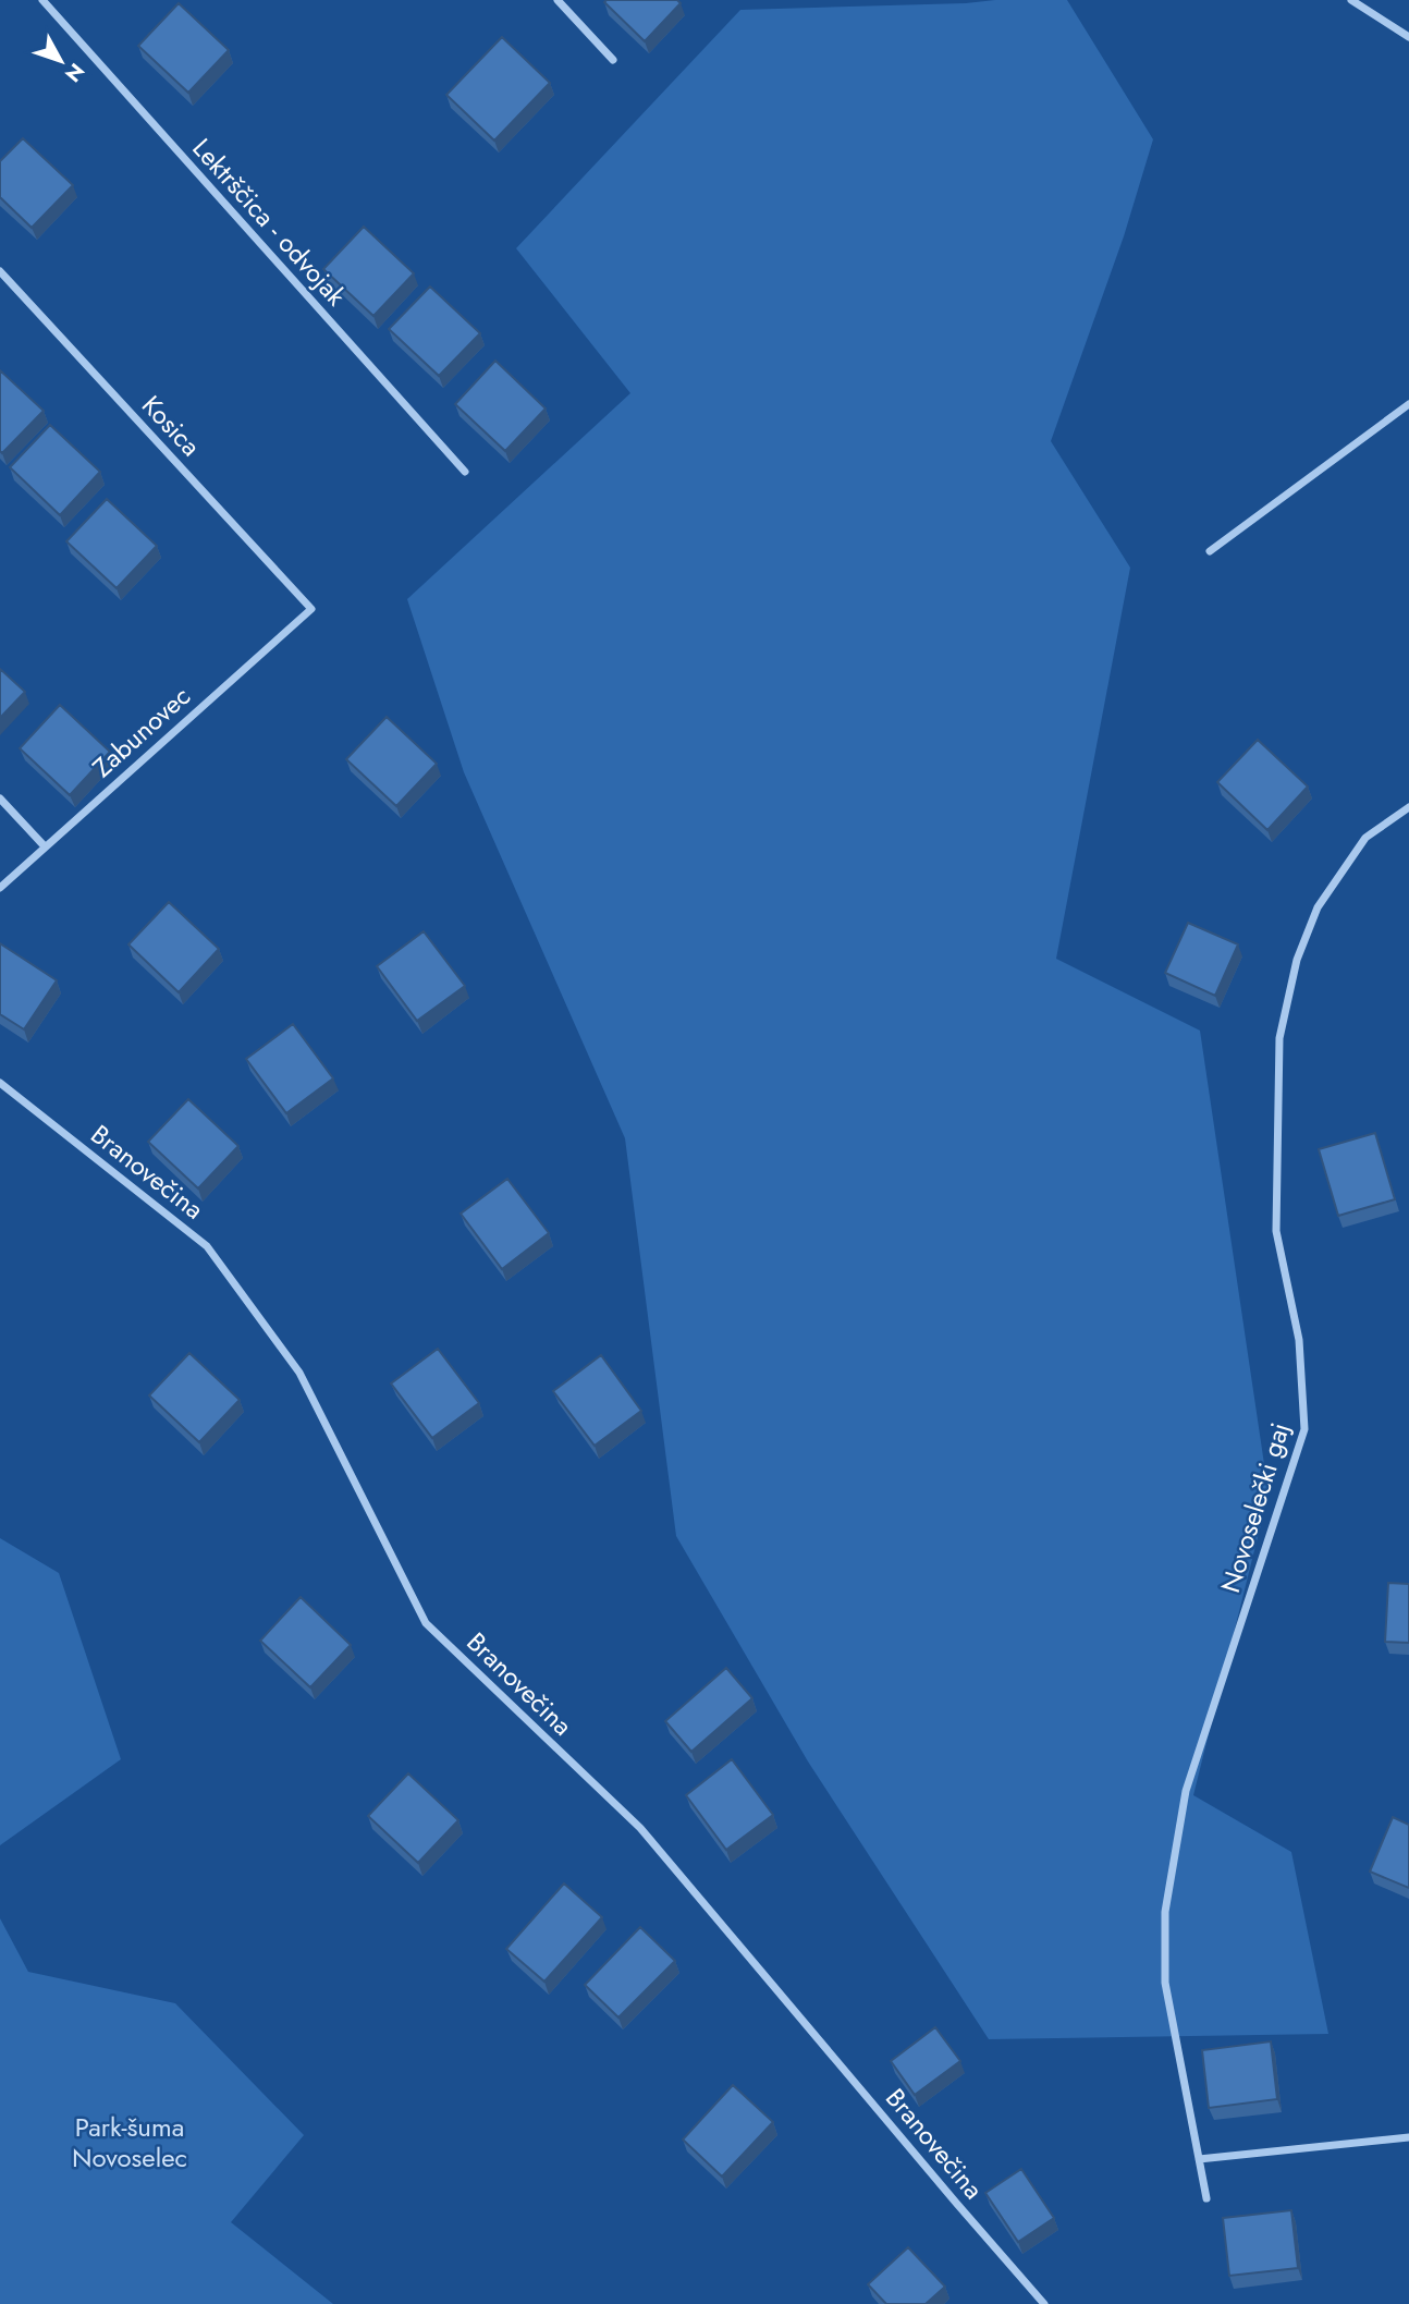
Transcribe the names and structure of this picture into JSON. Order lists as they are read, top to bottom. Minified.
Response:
{"streets":{"street":["Lektrščica - odvojak","Kosica","Zabunovec","Branovečina","Novoselečki gaj"]},"crossings":[["Kosica","Zabunovec"]],"parks":["Park-šuma Novoselec"],"north":"bottom right"}
